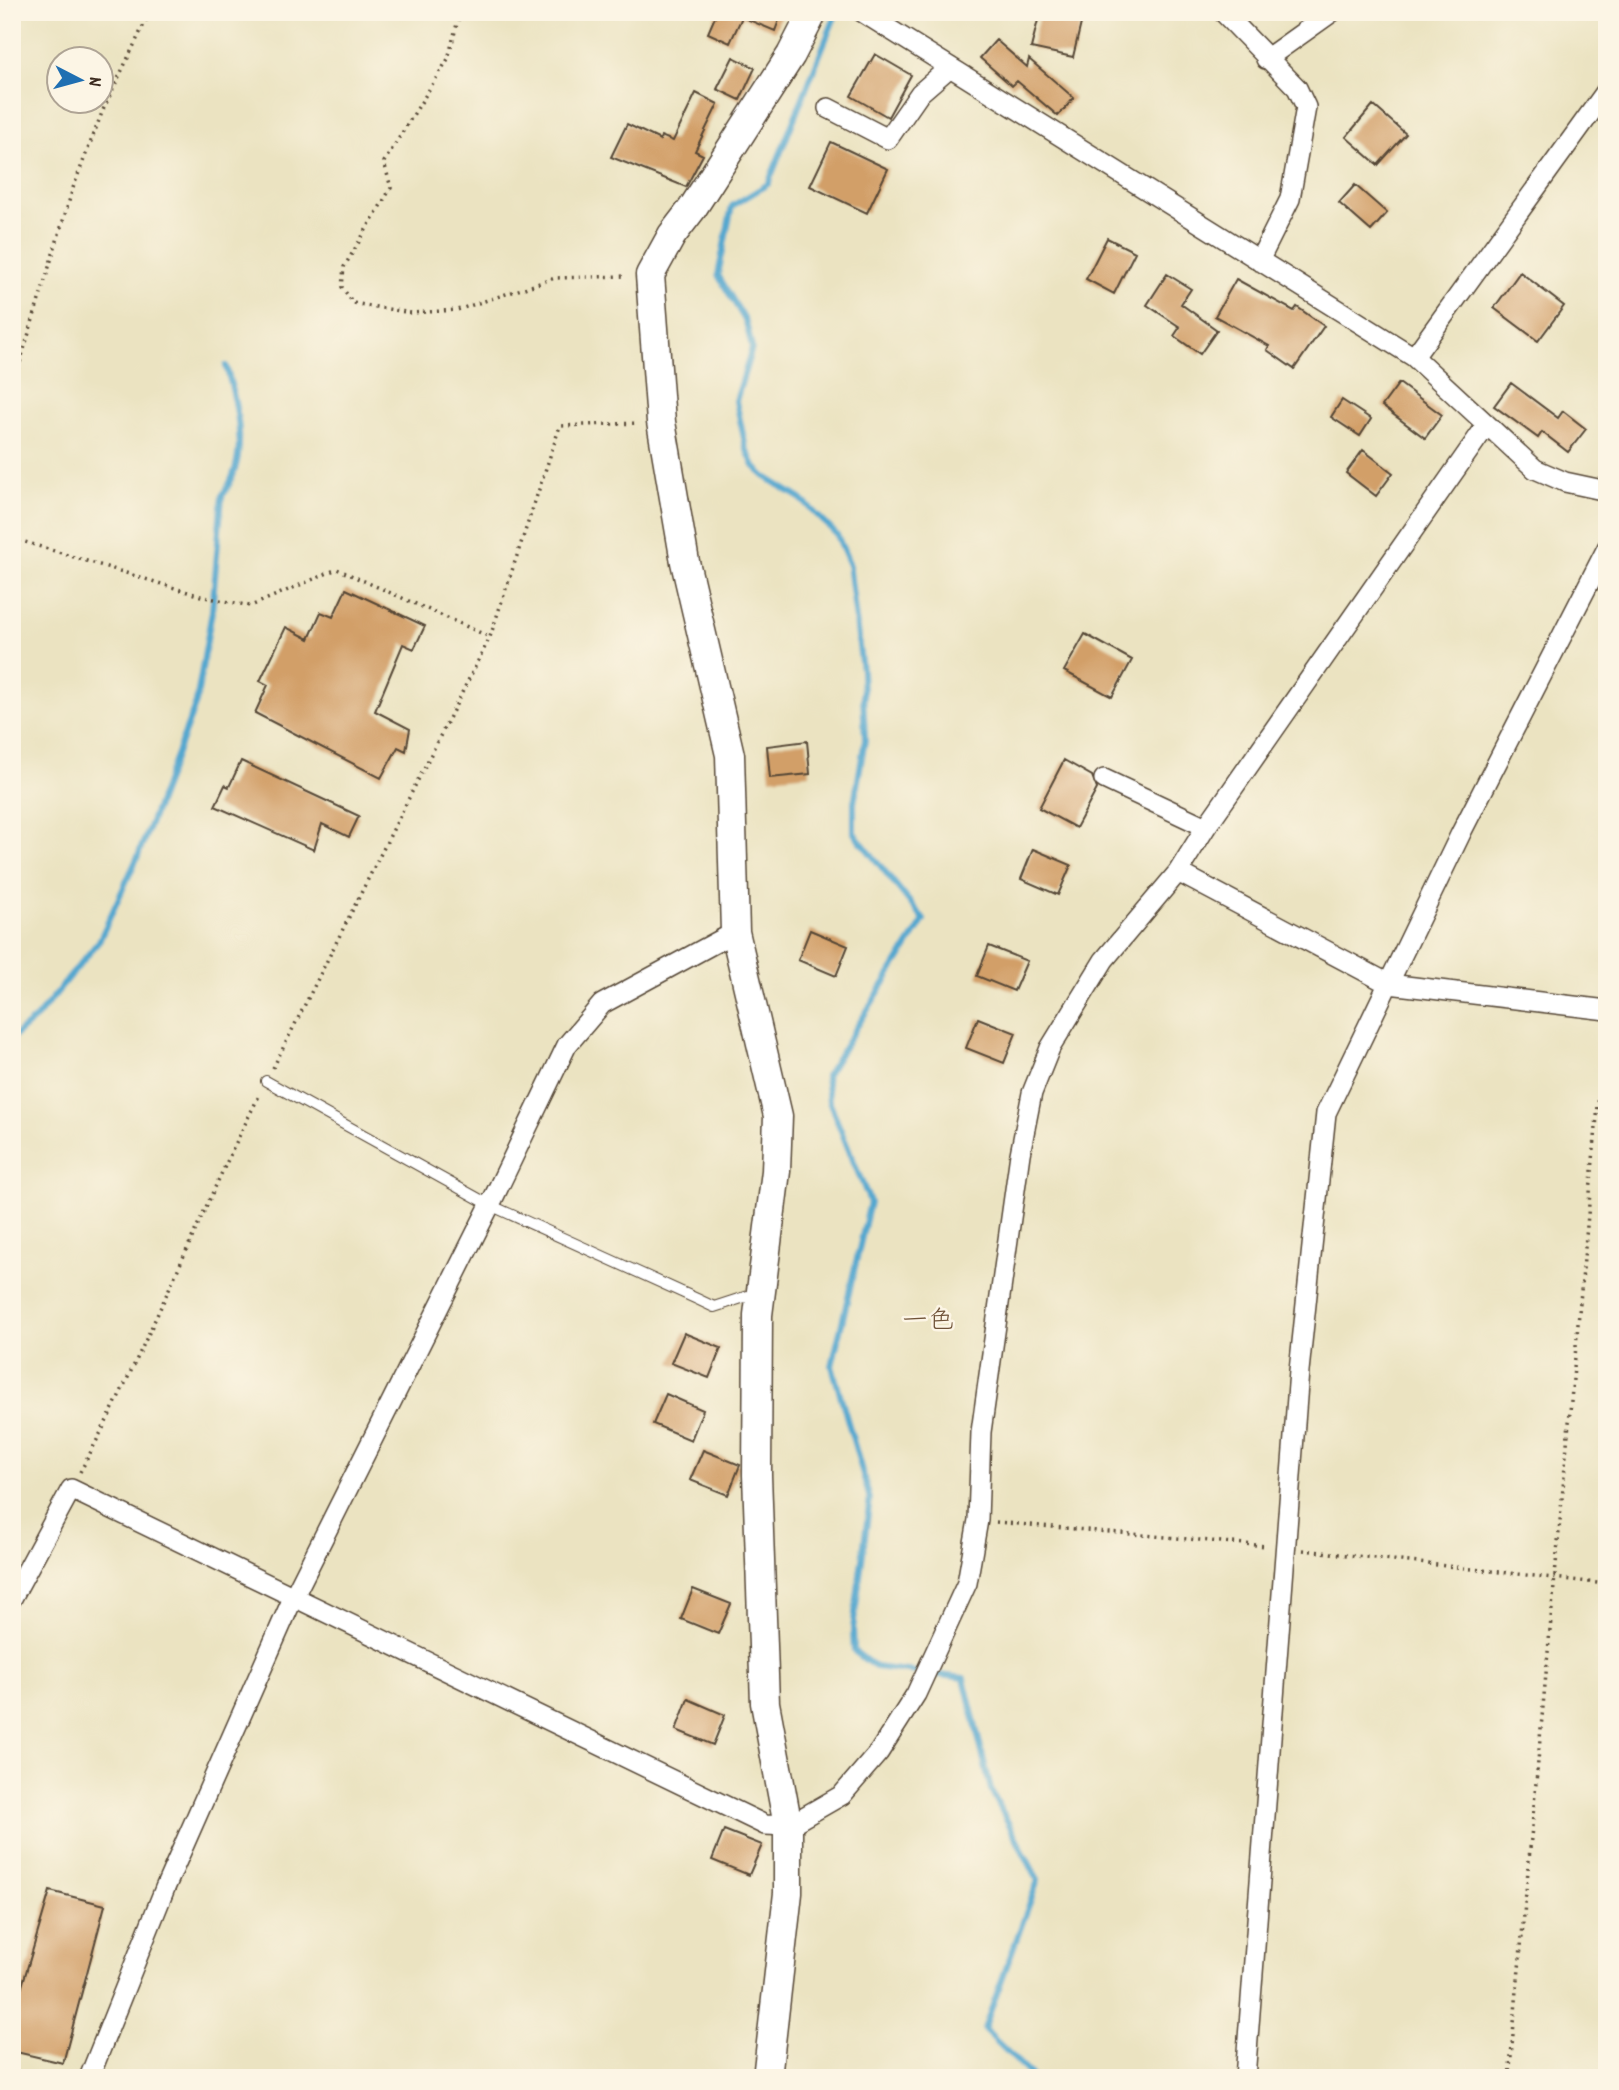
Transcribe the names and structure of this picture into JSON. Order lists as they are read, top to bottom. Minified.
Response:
{"districts":["一色"],"north":"right"}
